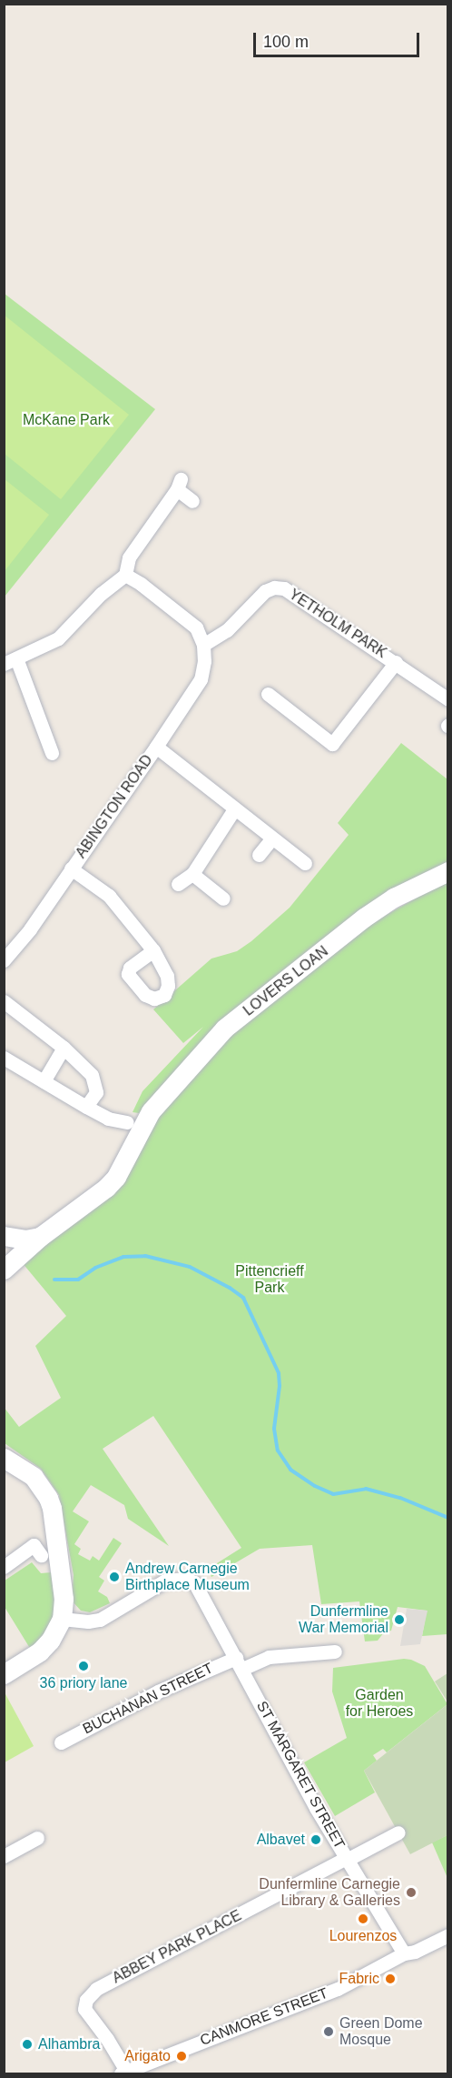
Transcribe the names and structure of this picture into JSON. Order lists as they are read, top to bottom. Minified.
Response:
{"streets":{"street":["YETHOLM PARK","ABINGTON ROAD","LOVERS LOAN","BUCHANAN STREET","ST MARGARET STREET","ABBEY PARK PLACE","CANMORE STREET"]},"crossings":[["YETHOLM PARK","ABINGTON ROAD"],["BUCHANAN STREET","ST MARGARET STREET"],["ST MARGARET STREET","ABBEY PARK PLACE"],["ST MARGARET STREET","CANMORE STREET"],["ABBEY PARK PLACE","CANMORE STREET"]],"parks":["McKane Park","Pittencrieff Park","Garden for Heroes"],"places":["Andrew Carnegie Birthplace Museum","Dunfermline War Memorial","36 priory lane","Albavet","Dunfermline Carnegie Library & Galleries","Lourenzos","Fabric","Green Dome Mosque","Alhambra","Arigato"],"scale_bar":"100 m"}
